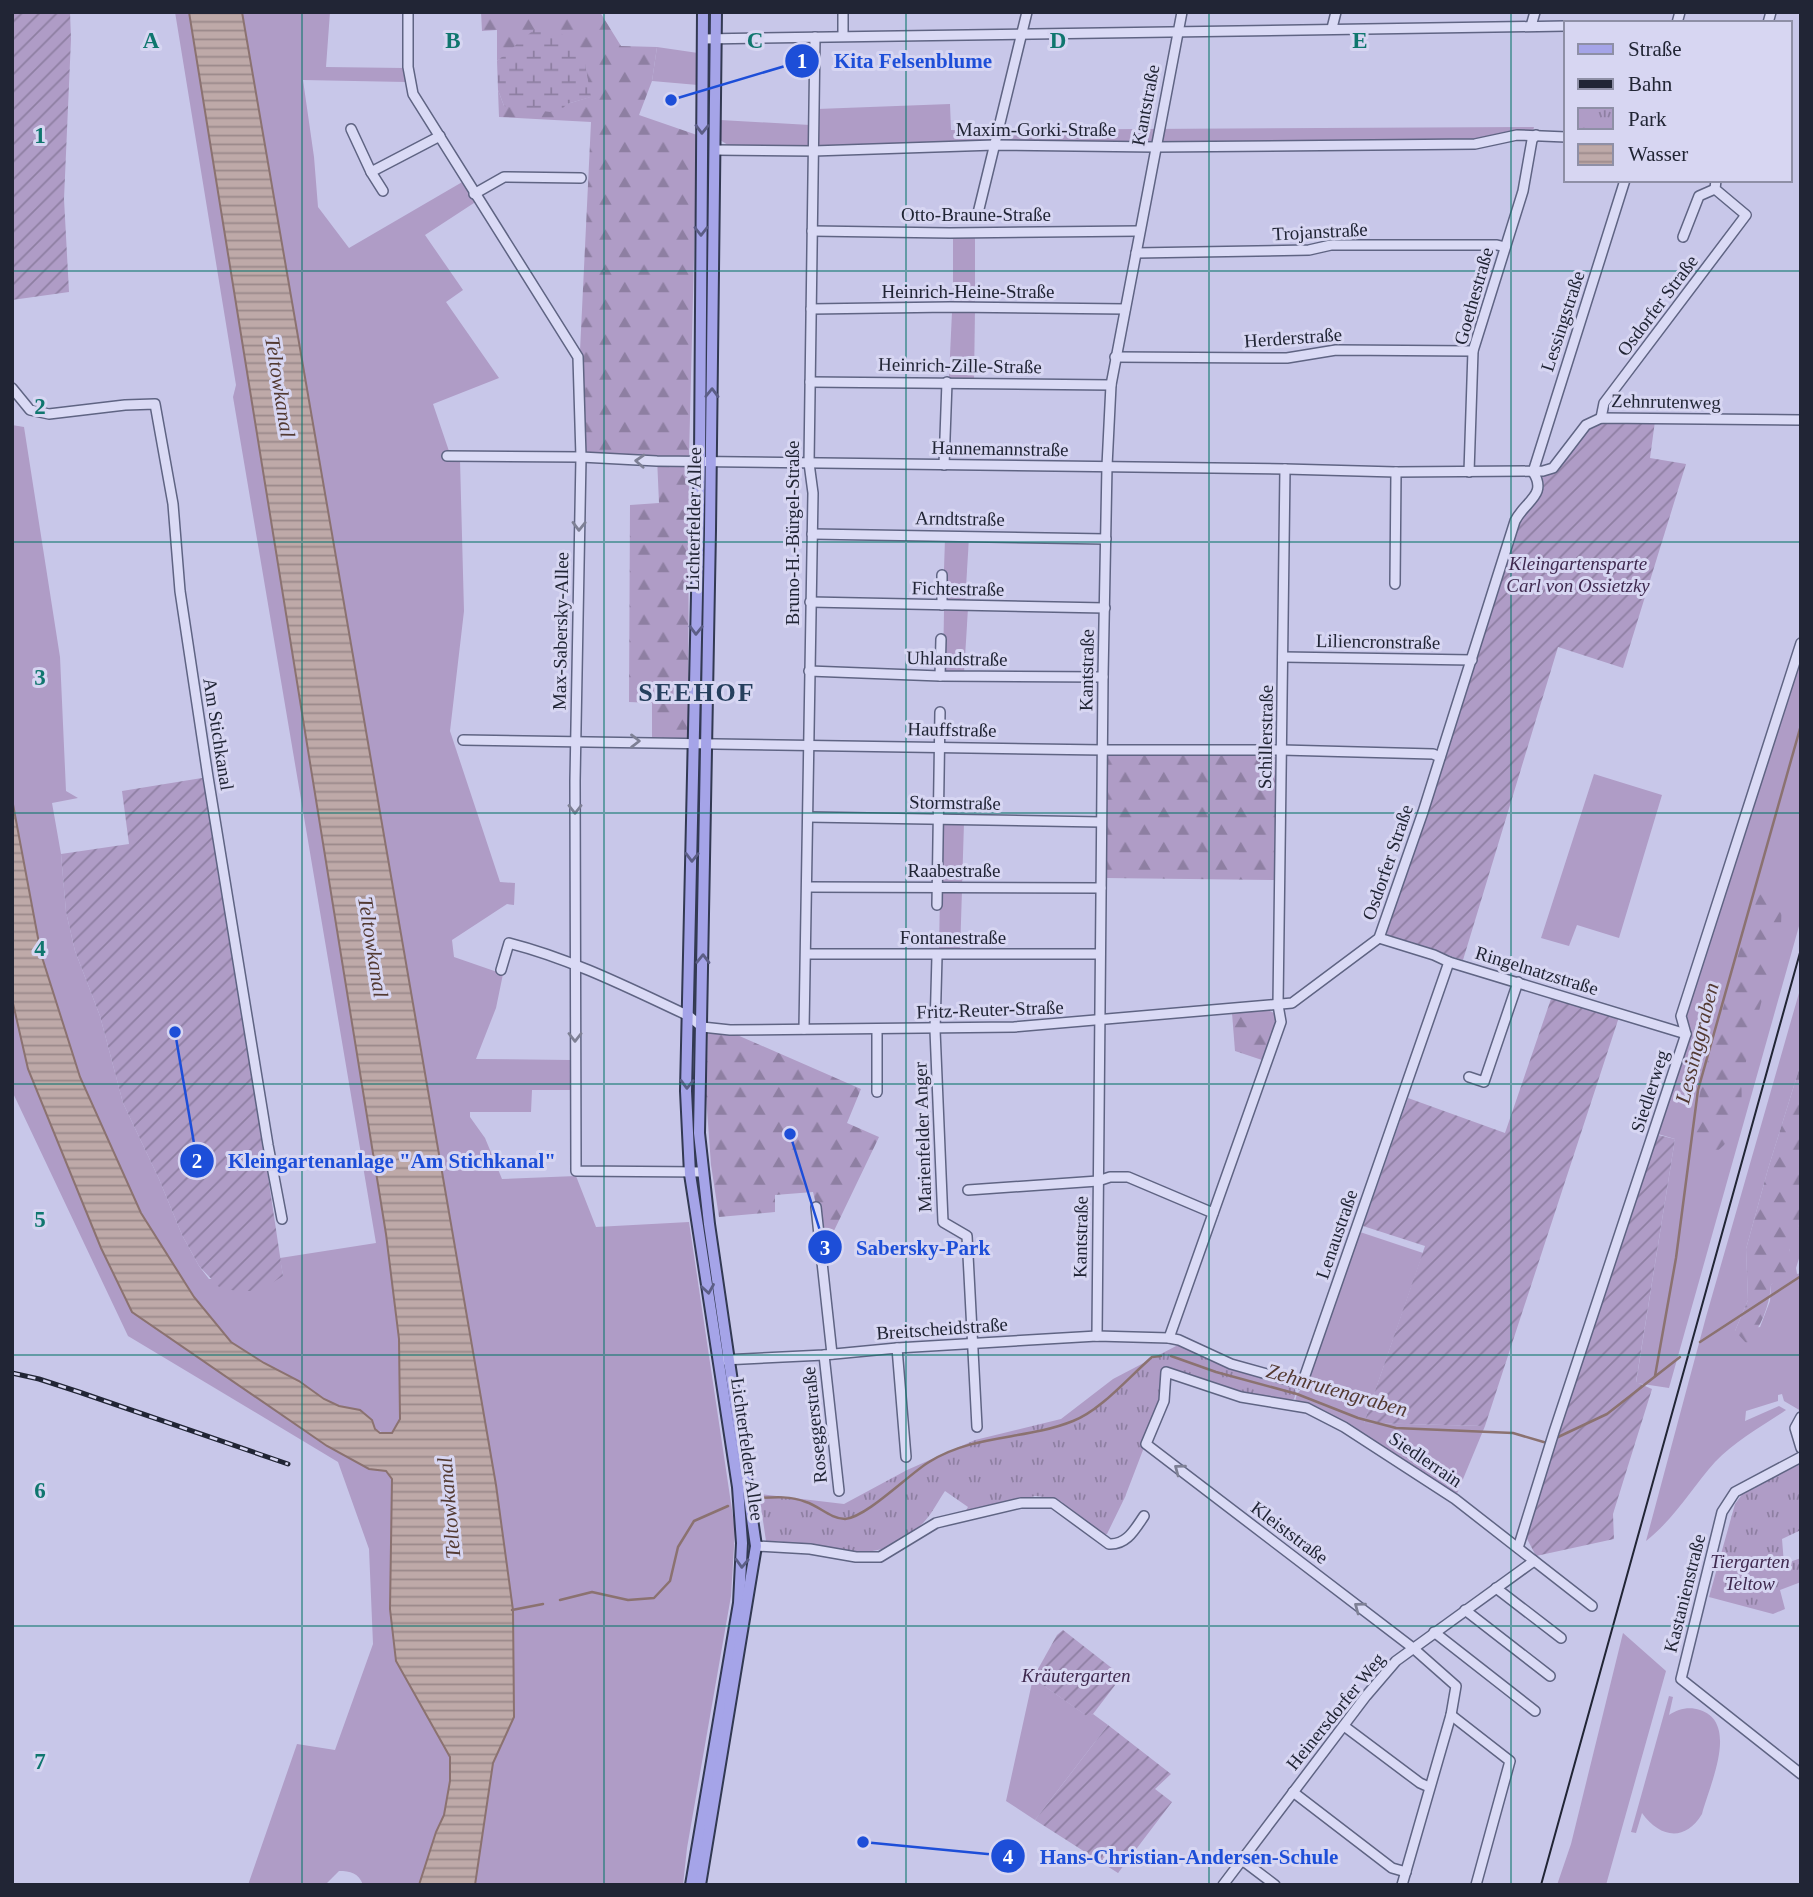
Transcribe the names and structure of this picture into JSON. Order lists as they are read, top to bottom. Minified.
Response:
{"streets":{"main road":["Lichterfelder Allee"],"street":["Kantstraße","Maxim-Gorki-Straße","Otto-Braune-Straße","Trojanstraße","Heinrich-Heine-Straße","Goethestraße","Osdorfer Straße","Lessingstraße","Herderstraße","Heinrich-Zille-Straße","Zehnrutenweg","Hannemannstraße","Arndtstraße","Bruno-H.-Bürgel-Straße","Fichtestraße","Max-Sabersky-Allee","Liliencronstraße","Uhlandstraße","Hauffstraße","Am Stichkanal","Schillerstraße","Stormstraße","Raabestraße","Fontanestraße","Ringelnatzstraße","Fritz-Reuter-Straße","Siedlerweg","Marienfelder Anger","Lenaustraße","Breitscheidstraße","Roseggerstraße","Siedlerrain","Kleiststraße","Kastanienstraße","Heinersdorfer Weg"]},"crossings":[["Kantstraße","Maxim-Gorki-Straße"],["Kantstraße","Otto-Braune-Straße"],["Kantstraße","Trojanstraße"],["Kantstraße","Heinrich-Heine-Straße"],["Kantstraße","Herderstraße"],["Kantstraße","Heinrich-Zille-Straße"],["Kantstraße","Hannemannstraße"],["Kantstraße","Arndtstraße"],["Kantstraße","Fichtestraße"],["Kantstraße","Uhlandstraße"],["Kantstraße","Hauffstraße"],["Kantstraße","Stormstraße"],["Kantstraße","Raabestraße"],["Kantstraße","Fontanestraße"],["Kantstraße","Fritz-Reuter-Straße"],["Kantstraße","Breitscheidstraße"],["Maxim-Gorki-Straße","Goethestraße"],["Maxim-Gorki-Straße","Lichterfelder Allee"],["Maxim-Gorki-Straße","Bruno-H.-Bürgel-Straße"],["Otto-Braune-Straße","Bruno-H.-Bürgel-Straße"],["Trojanstraße","Goethestraße"],["Heinrich-Heine-Straße","Bruno-H.-Bürgel-Straße"],["Goethestraße","Herderstraße"],["Goethestraße","Hannemannstraße"],["Osdorfer Straße","Lessingstraße"],["Osdorfer Straße","Zehnrutenweg"],["Osdorfer Straße","Hannemannstraße"],["Osdorfer Straße","Liliencronstraße"],["Osdorfer Straße","Hauffstraße"],["Osdorfer Straße","Schillerstraße"],["Osdorfer Straße","Ringelnatzstraße"],["Osdorfer Straße","Fritz-Reuter-Straße"],["Lessingstraße","Hannemannstraße"],["Heinrich-Zille-Straße","Bruno-H.-Bürgel-Straße"],["Zehnrutenweg","Hannemannstraße"],["Hannemannstraße","Lichterfelder Allee"],["Hannemannstraße","Bruno-H.-Bürgel-Straße"],["Hannemannstraße","Max-Sabersky-Allee"],["Hannemannstraße","Schillerstraße"],["Arndtstraße","Bruno-H.-Bürgel-Straße"],["Lichterfelder Allee","Max-Sabersky-Allee"],["Lichterfelder Allee","Hauffstraße"],["Lichterfelder Allee","Fritz-Reuter-Straße"],["Lichterfelder Allee","Breitscheidstraße"],["Bruno-H.-Bürgel-Straße","Fichtestraße"],["Bruno-H.-Bürgel-Straße","Uhlandstraße"],["Bruno-H.-Bürgel-Straße","Hauffstraße"],["Bruno-H.-Bürgel-Straße","Stormstraße"],["Bruno-H.-Bürgel-Straße","Raabestraße"],["Bruno-H.-Bürgel-Straße","Fontanestraße"],["Bruno-H.-Bürgel-Straße","Fritz-Reuter-Straße"],["Max-Sabersky-Allee","Hauffstraße"],["Liliencronstraße","Schillerstraße"],["Hauffstraße","Schillerstraße"],["Schillerstraße","Fritz-Reuter-Straße"],["Fontanestraße","Marienfelder Anger"],["Ringelnatzstraße","Siedlerweg"],["Ringelnatzstraße","Lenaustraße"],["Fritz-Reuter-Straße","Marienfelder Anger"],["Siedlerweg","Siedlerrain"],["Marienfelder Anger","Breitscheidstraße"],["Lenaustraße","Breitscheidstraße"],["Breitscheidstraße","Roseggerstraße"],["Siedlerrain","Kleiststraße"],["Siedlerrain","Heinersdorfer Weg"],["Kleiststraße","Heinersdorfer Weg"]],"one_way":["Max-Sabersky-Allee","Kleiststraße"],"districts":["SEEHOF"],"water":["Teltowkanal","Lessinggraben","Zehnrutengraben"],"parks":["Kleingartensparte Carl von Ossietzky","Tiergarten Teltow","Kräutergarten"],"places":["Kita Felsenblume","Kleingartenanlage \"Am Stichkanal\"","Sabersky-Park","Hans-Christian-Andersen-Schule"],"legend":["Straße","Bahn","Park","Wasser"],"grid":{"columns":["A","B","C","D","E"],"rows":["1","2","3","4","5","6","7"]}}
